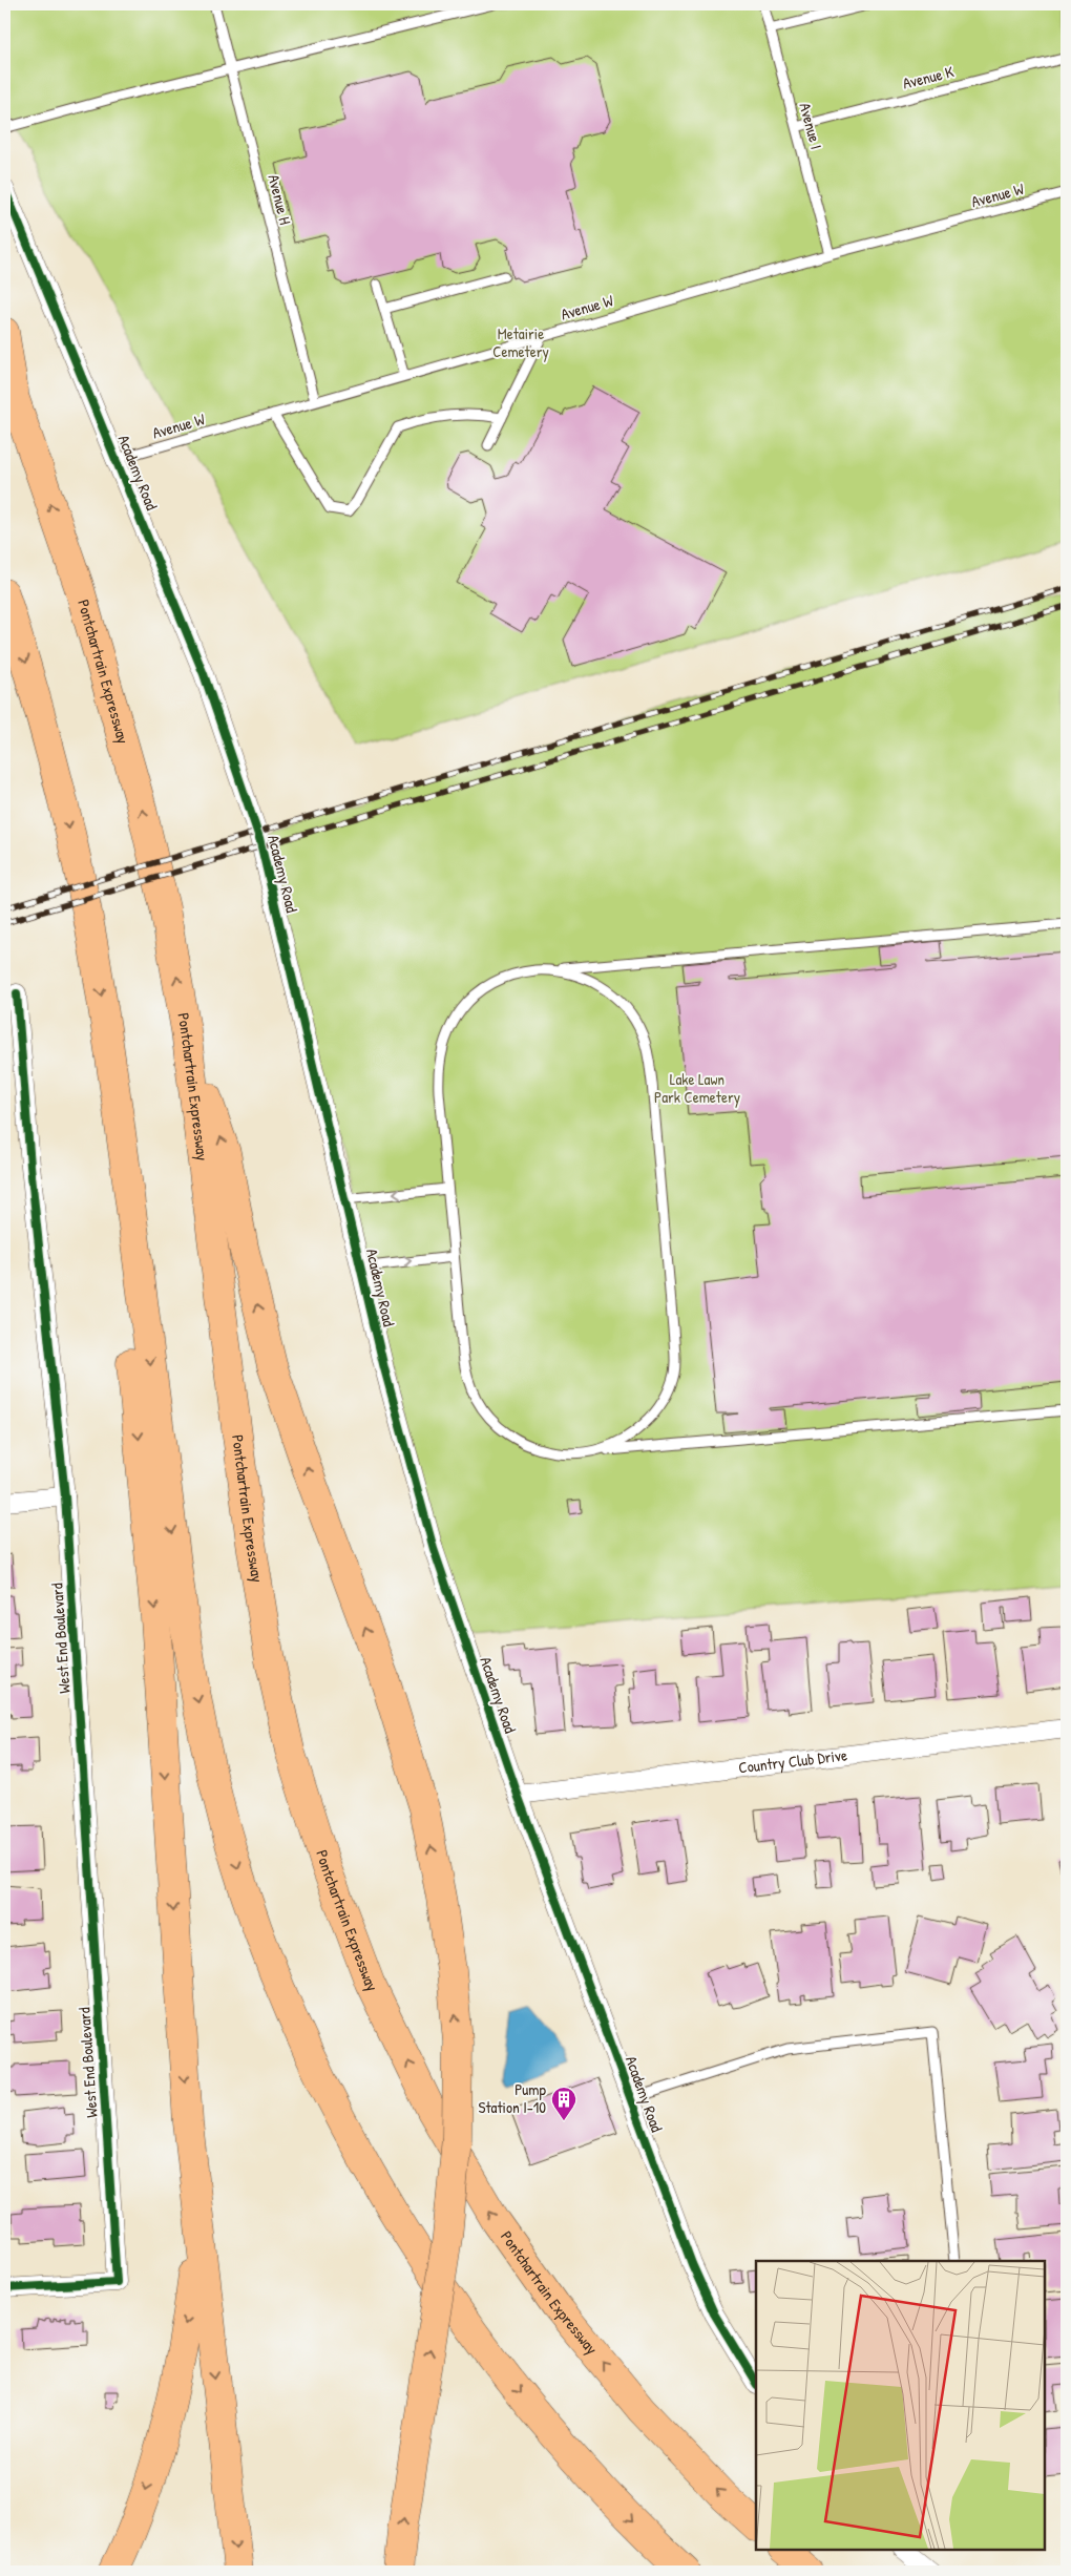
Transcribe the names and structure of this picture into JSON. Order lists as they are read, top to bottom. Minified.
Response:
{"streets":{"highway":["Pontchartrain Expressway"],"street":["Academy Road","West End Boulevard","Country Club Drive"],"lane":["Avenue K","Avenue I","Avenue W","Avenue H"]},"crossings":[["Avenue K","Avenue I"],["Avenue I","Avenue W"],["Avenue W","Avenue H"],["Avenue W","Academy Road"],["Academy Road","Country Club Drive"]],"parks":["Metairie Cemetery","Lake Lawn Park Cemetery"],"places":{"building":["Pump Station I-10"]}}
